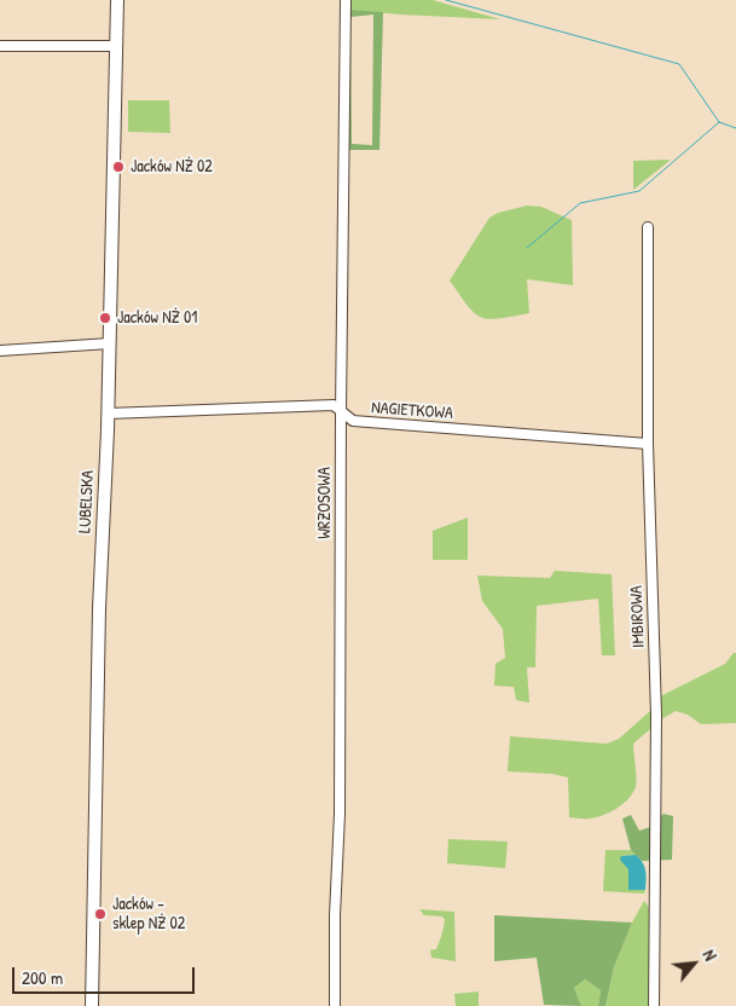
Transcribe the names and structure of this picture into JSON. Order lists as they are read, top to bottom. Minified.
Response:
{"streets":{"main road":["LUBELSKA"],"street":["NAGIETKOWA","WRZOSOWA","IMBIROWA"]},"crossings":[["NAGIETKOWA","LUBELSKA"],["NAGIETKOWA","WRZOSOWA"],["NAGIETKOWA","IMBIROWA"]],"places":["Jacków NŻ 02","Jacków NŻ 01","Jacków - sklep NŻ 02"],"scale_bar":"200 m","north":"top right"}
